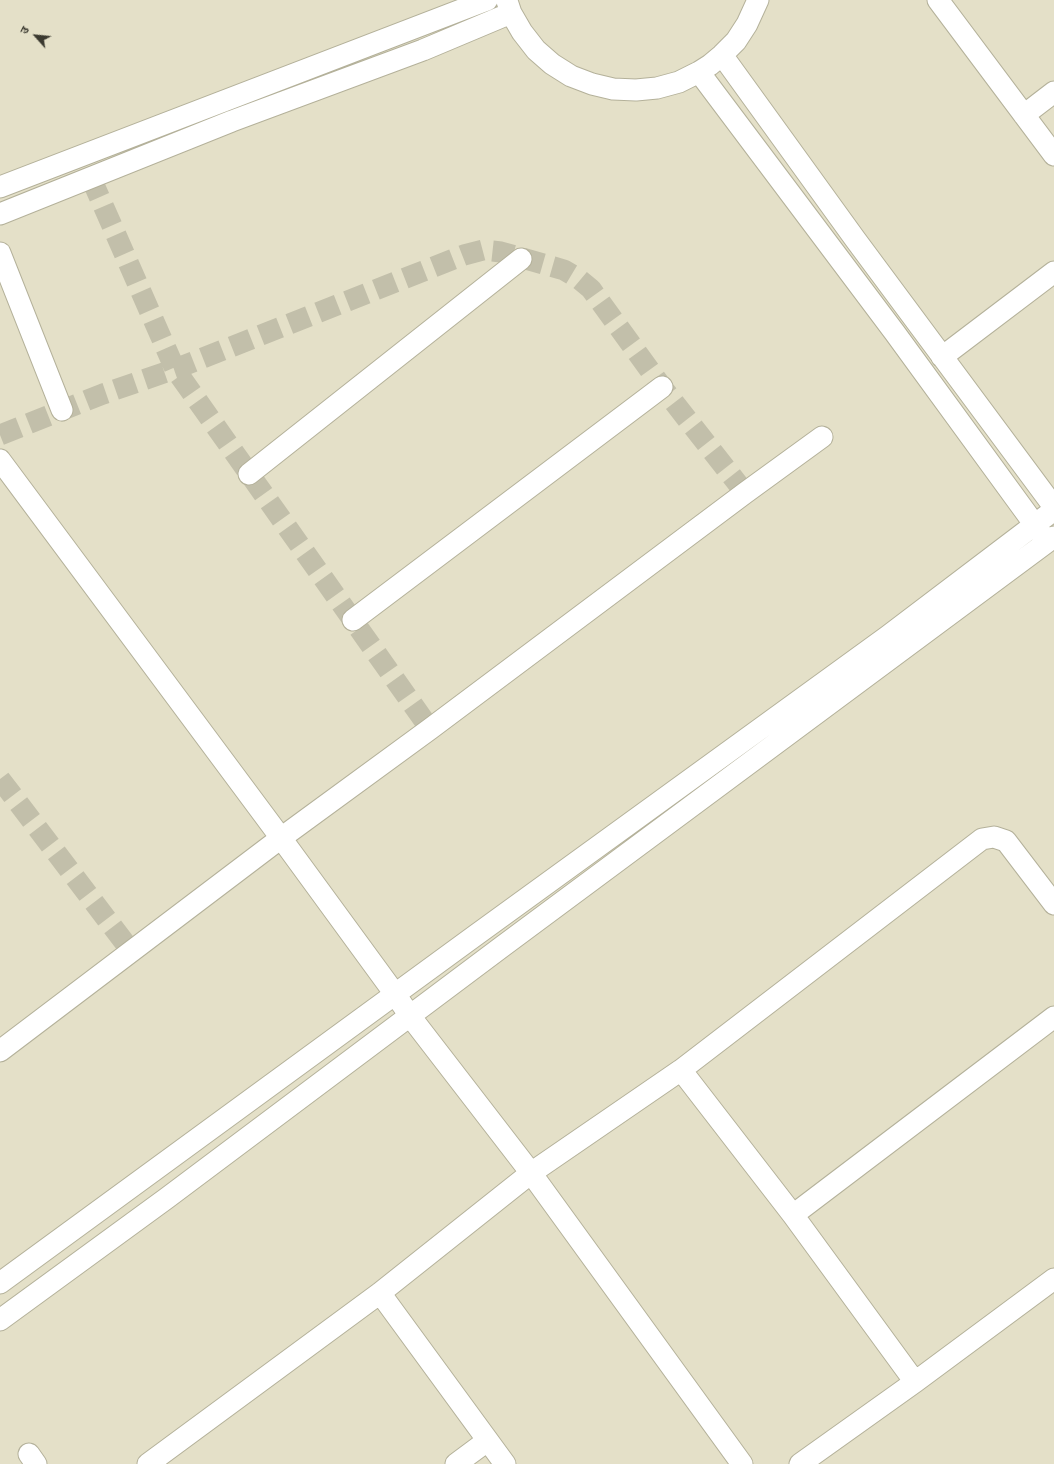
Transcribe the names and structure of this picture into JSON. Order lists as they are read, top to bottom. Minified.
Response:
{"north":"top left"}
